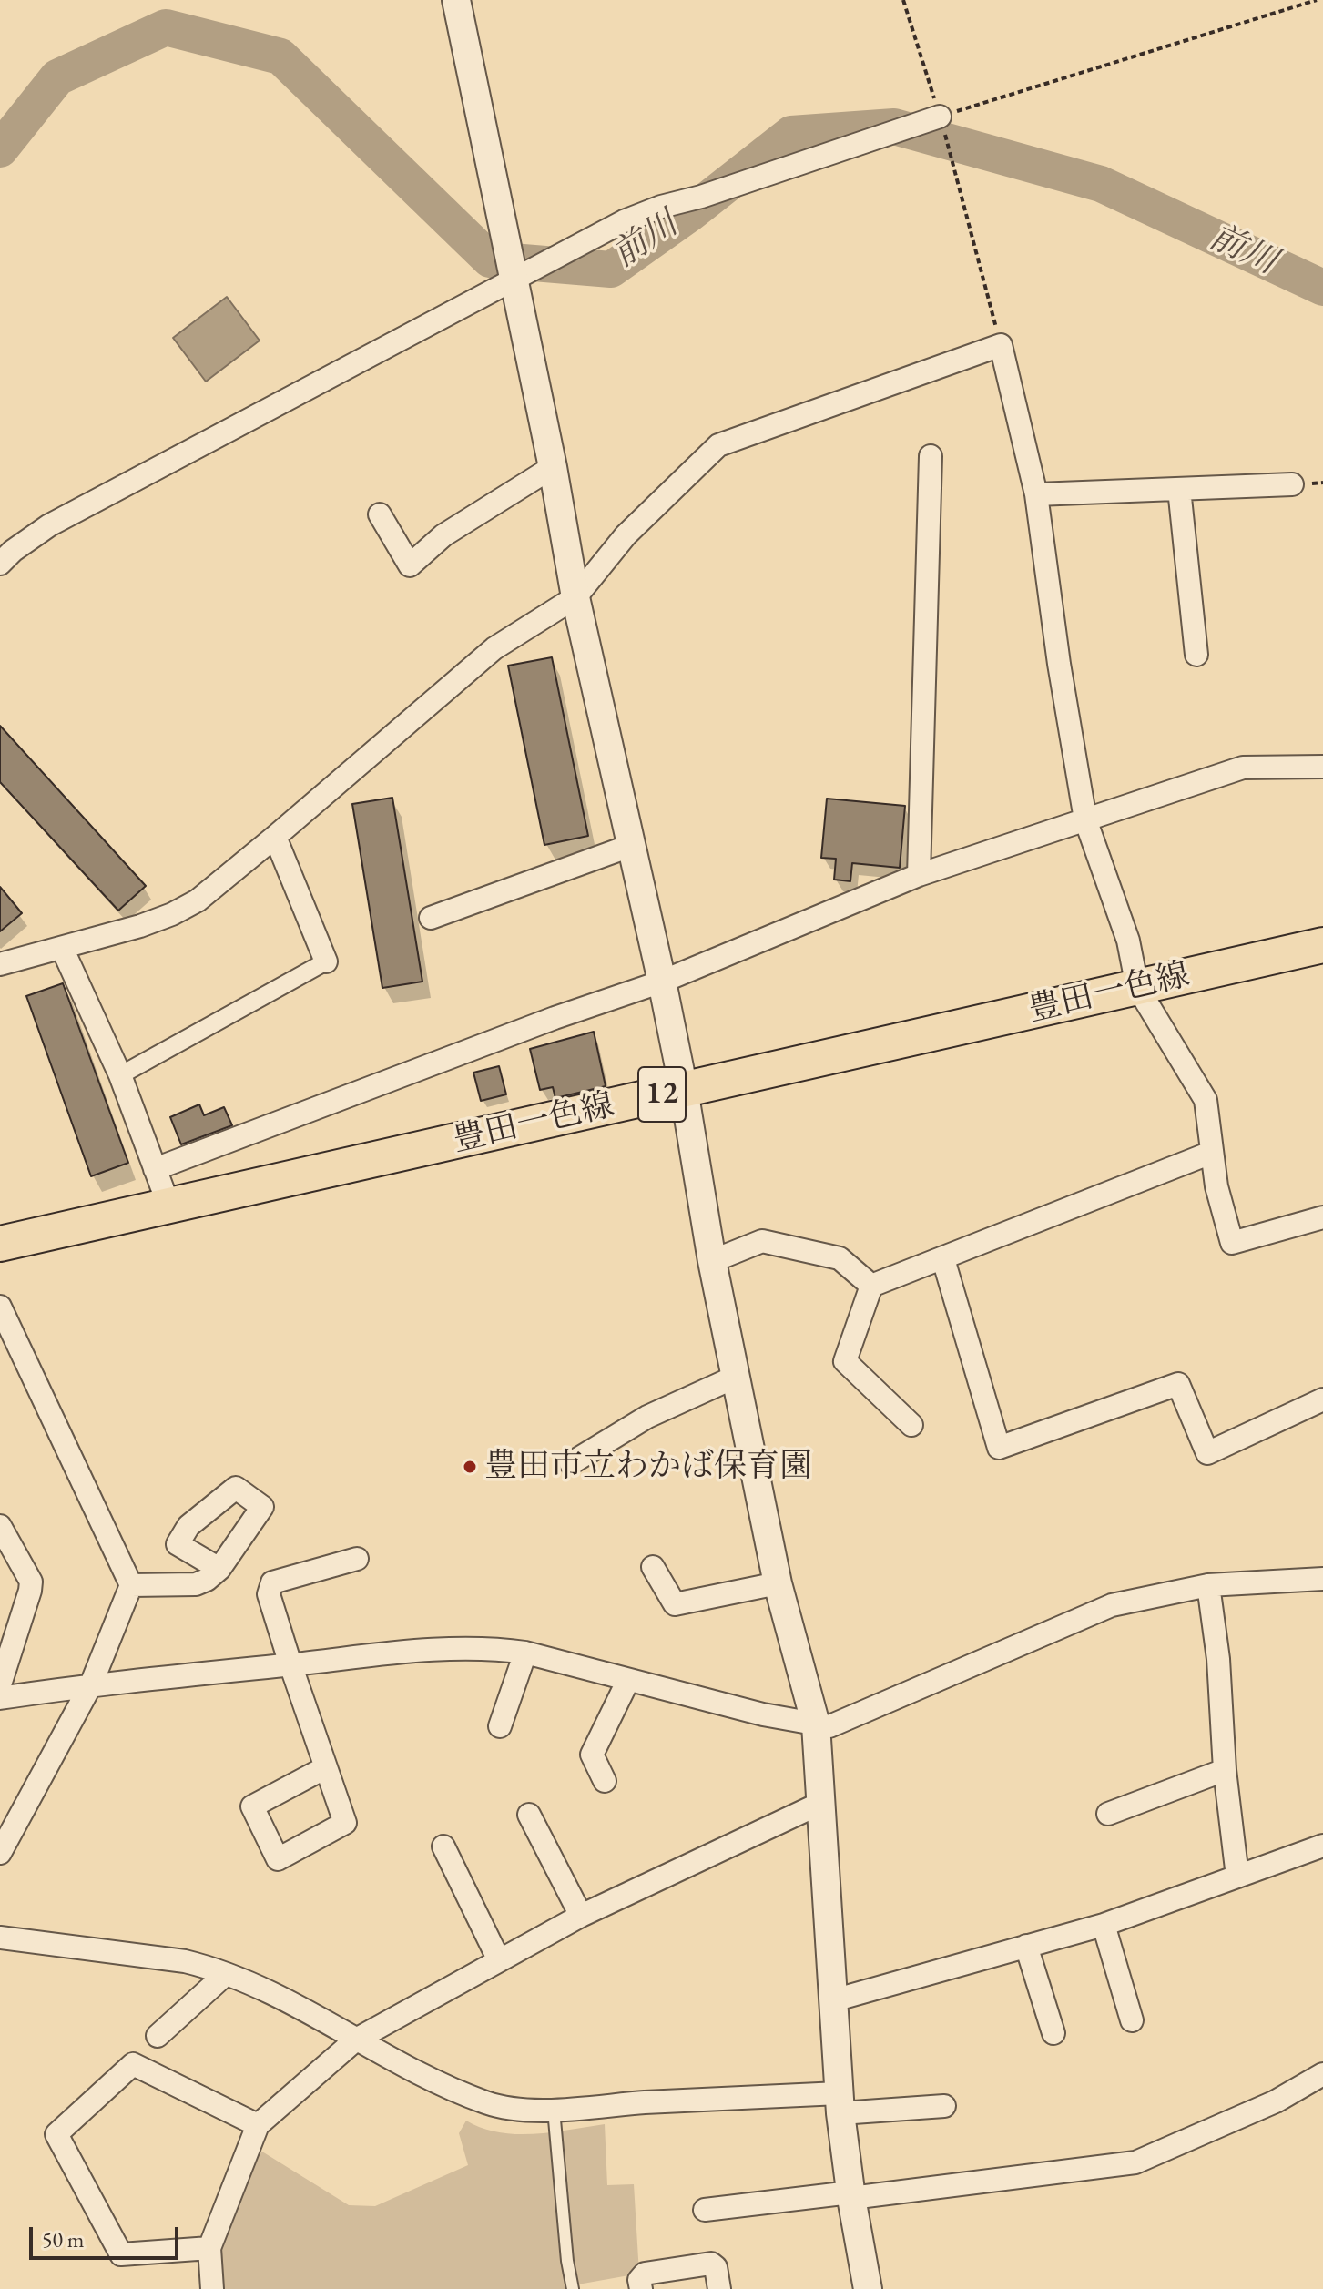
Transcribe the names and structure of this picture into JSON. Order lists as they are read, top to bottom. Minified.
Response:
{"streets":{"main road":["豊田一色線","12"]},"water":["前川"],"places":["豊田市立わかば保育園"],"scale_bar":"50 m"}
